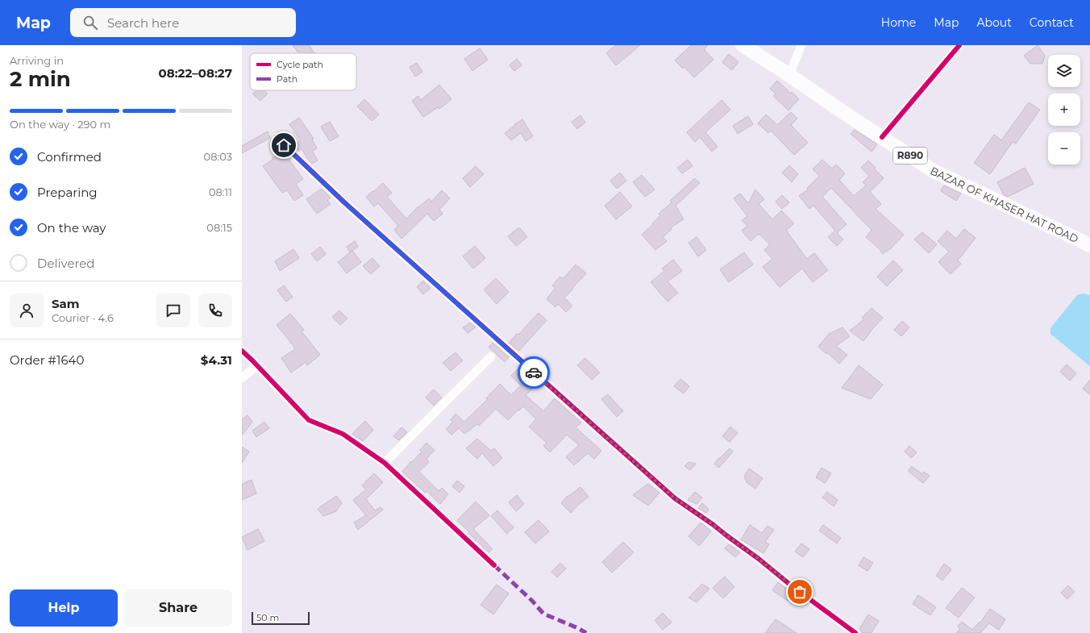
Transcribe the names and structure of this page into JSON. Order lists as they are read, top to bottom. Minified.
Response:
{"streets":{"main road":["R890","BAZAR OF KHASER HAT ROAD"]},"legend":["Cycle path","Path"],"scale_bar":"50 m","page":{"header":"Map","search":"Search here","nav":["Home","Map","About","Contact"],"heading":["2 min","Arriving in","08:22–08:27"],"panel":["Sam","Courier · 4.6","Order #1640","$4.31"],"map_buttons":["+","−"],"bar":"On the way · 290 m","list":[["Confirmed","08:03"],["Preparing","08:11"],["On the way","08:15"],"Delivered"],"buttons":["Help","Share"],"scale":"50 m"}}
